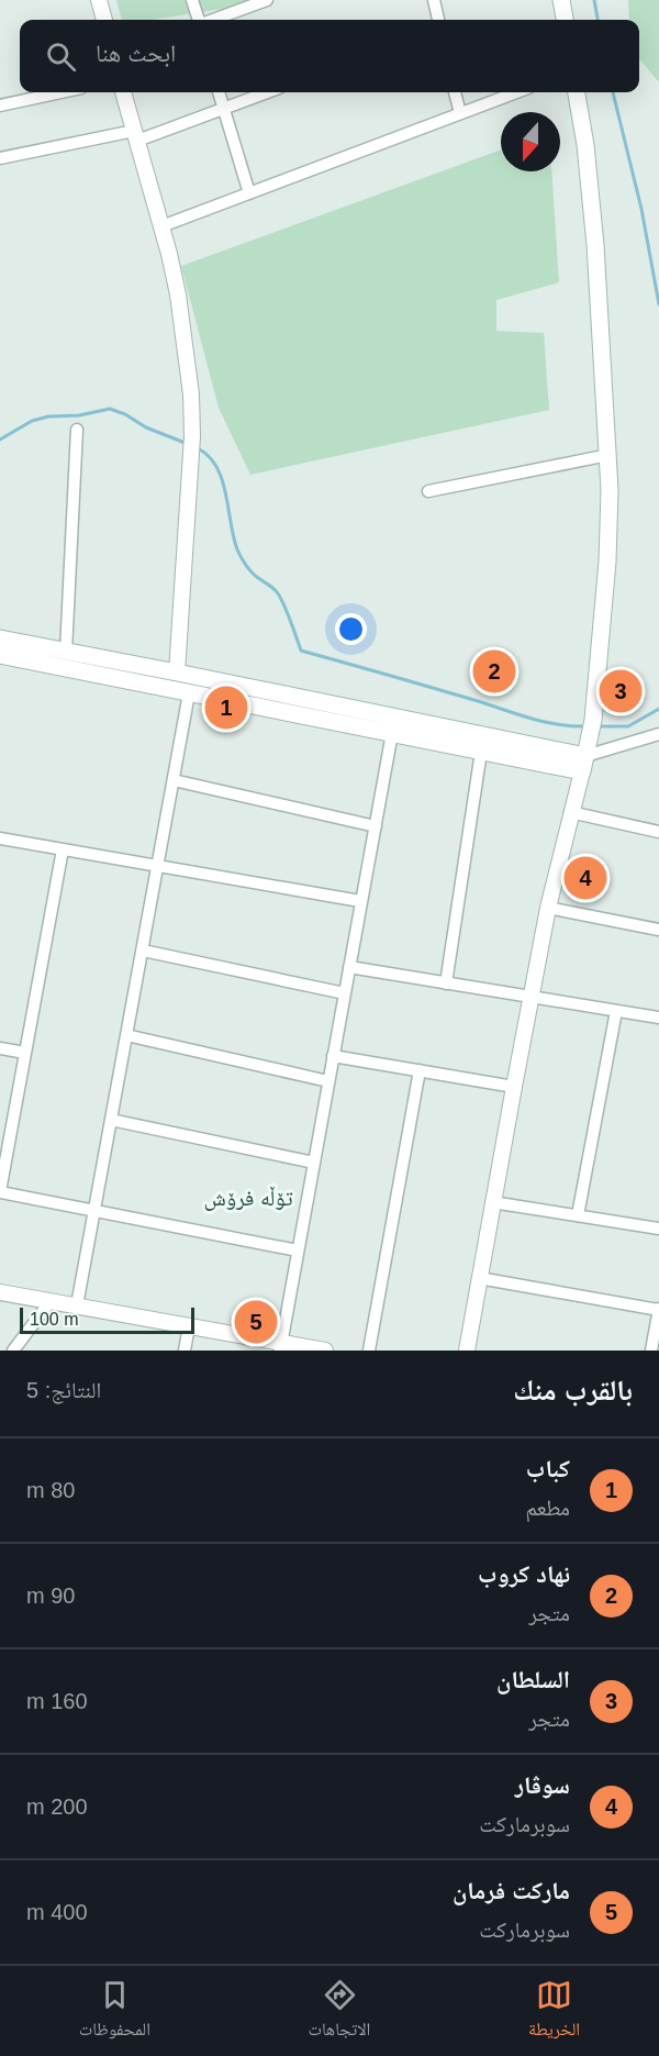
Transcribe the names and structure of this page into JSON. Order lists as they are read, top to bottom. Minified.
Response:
{"districts":["تۆڵە فرۆش"],"scale_bar":"100 m","north":"bottom","page":{"search":"ابحث هنا","pins":["2","3","1","4","5"],"scale":"100 m","heading":["بالقرب منك","النتائج: 5"],"list":[{"mark":"1","name":"كباب","note":"مطعم","value":"80 m"},{"mark":"2","name":"نهاد كروب","note":"متجر","value":"90 m"},{"mark":"3","name":"السلطان","note":"متجر","value":"160 m"},{"mark":"4","name":"سوڤار","note":"سوبرماركت","value":"200 m"},{"mark":"5","name":"مارکت فرمان","note":"سوبرماركت","value":"400 m"}],"nav":["الخريطة","الاتجاهات","المحفوظات"]}}
